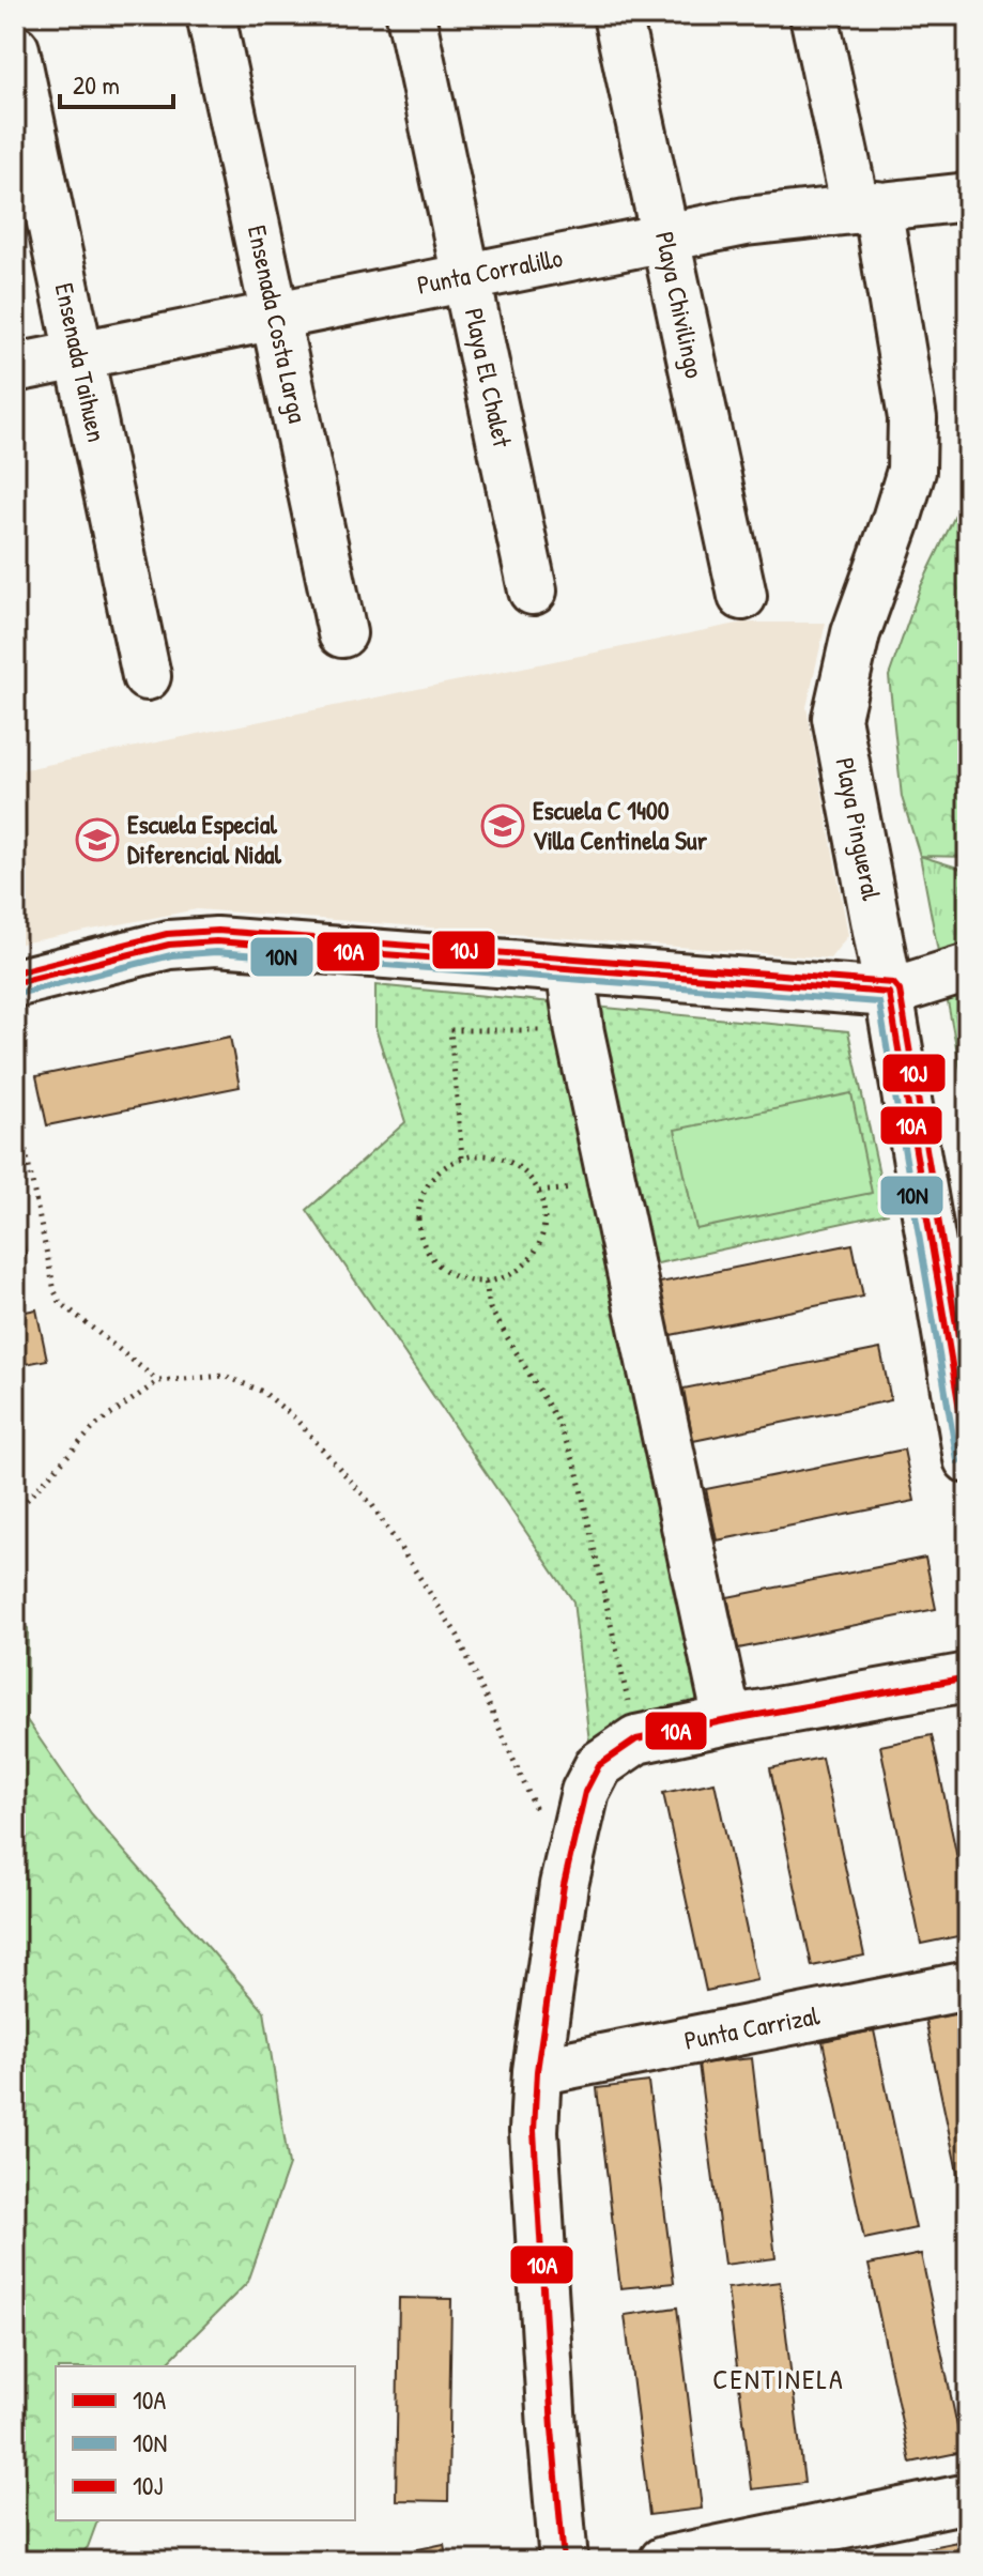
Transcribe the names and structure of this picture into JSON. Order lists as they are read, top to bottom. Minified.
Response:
{"streets":{"street":["Punta Corralillo","Playa Chivilingo","Ensenada Costa Larga","Ensenada Taihuen","Playa El Chalet","Playa Pingueral","Punta Carrizal"]},"crossings":[["Punta Corralillo","Playa Chivilingo"],["Punta Corralillo","Ensenada Costa Larga"],["Punta Corralillo","Ensenada Taihuen"],["Punta Corralillo","Playa El Chalet"],["Punta Corralillo","Playa Pingueral"]],"districts":["CENTINELA"],"places":{"school or university":["Escuela C 1400 Villa Centinela Sur","Escuela Especial Diferencial Nidal"]},"lines":["transit line 10J","transit line 10A","transit line 10N"],"legend":["10A","10N","10J"],"scale_bar":"20 m"}
